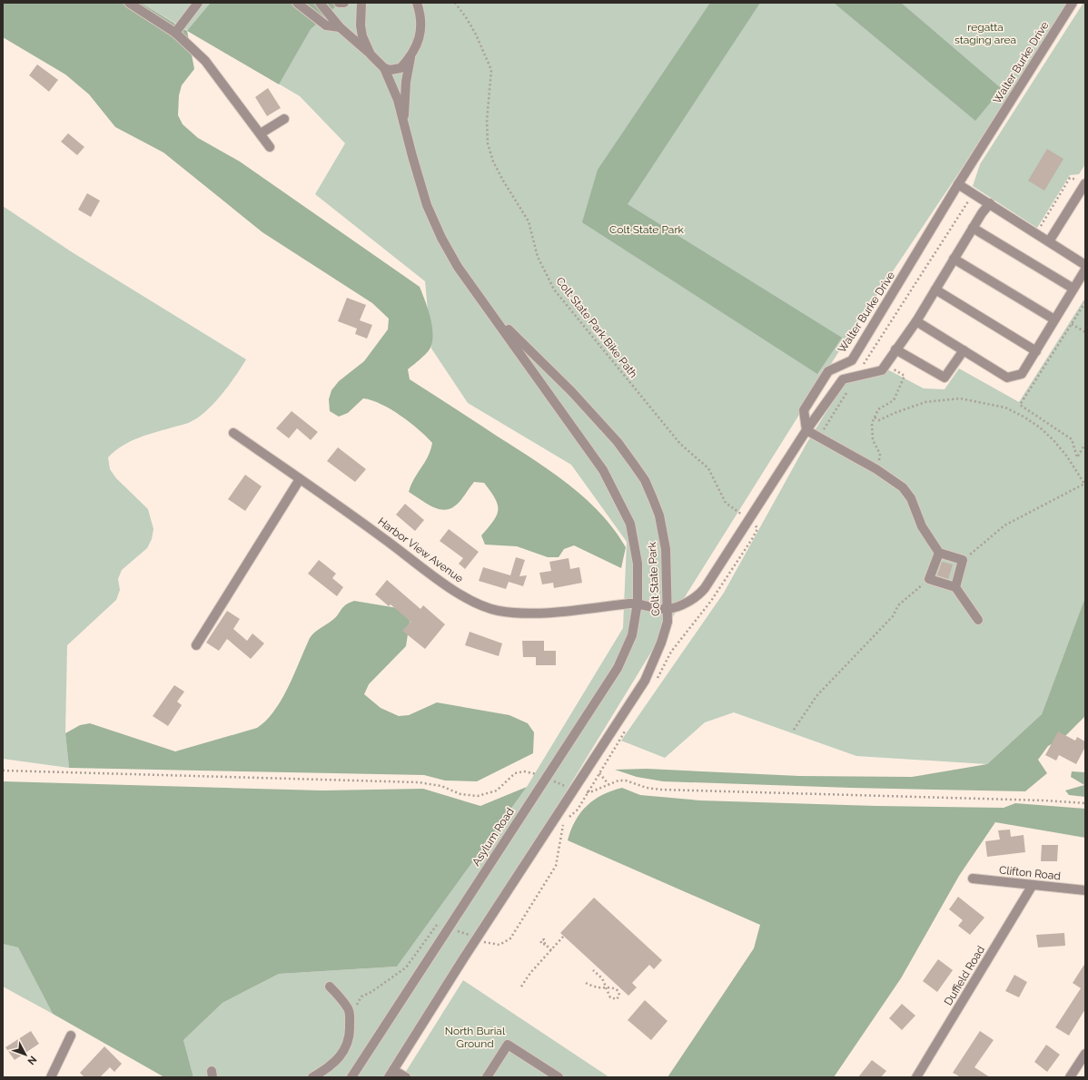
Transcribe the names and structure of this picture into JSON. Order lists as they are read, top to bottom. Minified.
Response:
{"streets":{"street":["Walter Burke Drive","Harbor View Avenue","Colt State Park","Asylum Road","Clifton Road","Duffield Road"],"path":["Colt State Park Bike Path"]},"crossings":[["Harbor View Avenue","Colt State Park"],["Harbor View Avenue","Asylum Road"],["Colt State Park","Asylum Road"],["Clifton Road","Duffield Road"]],"parks":["regatta staging area","Colt State Park","North Burial Ground"],"north":"bottom right"}
